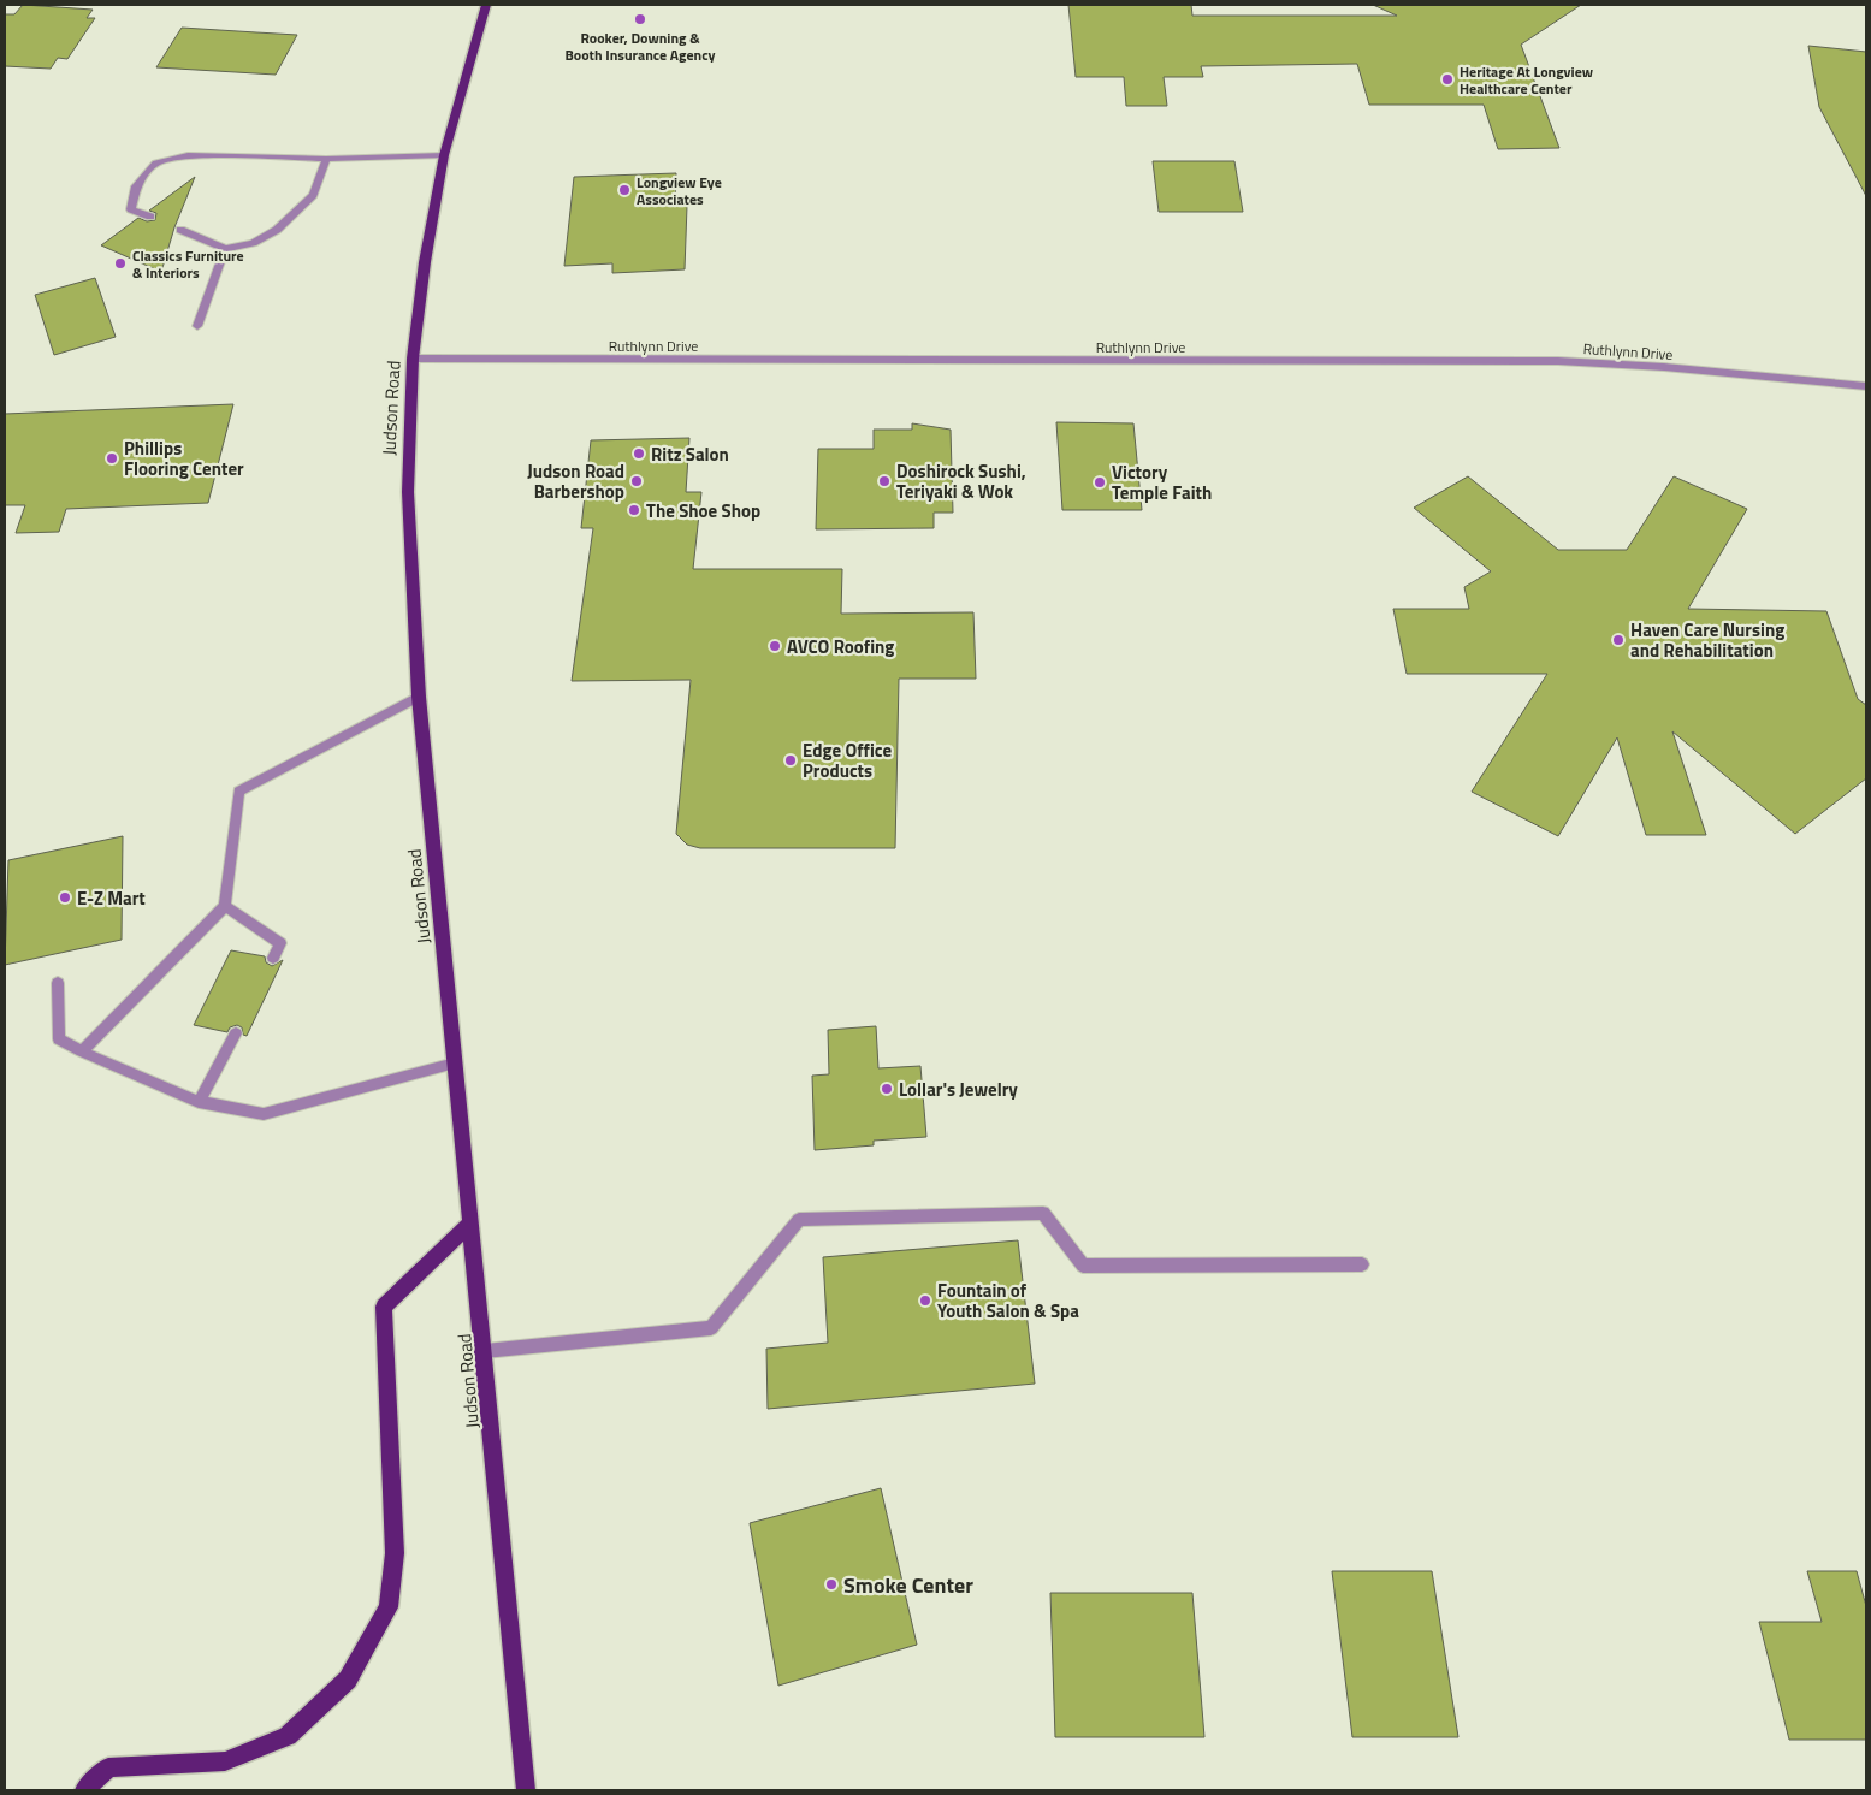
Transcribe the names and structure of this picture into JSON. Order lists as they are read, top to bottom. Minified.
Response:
{"streets":{"main road":["Judson Road"],"street":["Ruthlynn Drive"]},"crossings":[["Ruthlynn Drive","Judson Road"]],"places":["Rooker, Downing & Booth Insurance Agency","Heritage At Longview Healthcare Center","Longview Eye Associates","Classics Furniture & Interiors","Ritz Salon","Phillips Flooring Center","Judson Road Barbershop","Doshirock Sushi, Teriyaki & Wok","Victory Temple Faith","The Shoe Shop","Haven Care Nursing and Rehabilitation","AVCO Roofing","Edge Office Products","E-Z Mart","Lollar's Jewelry","Fountain of Youth Salon & Spa","Smoke Center"]}
